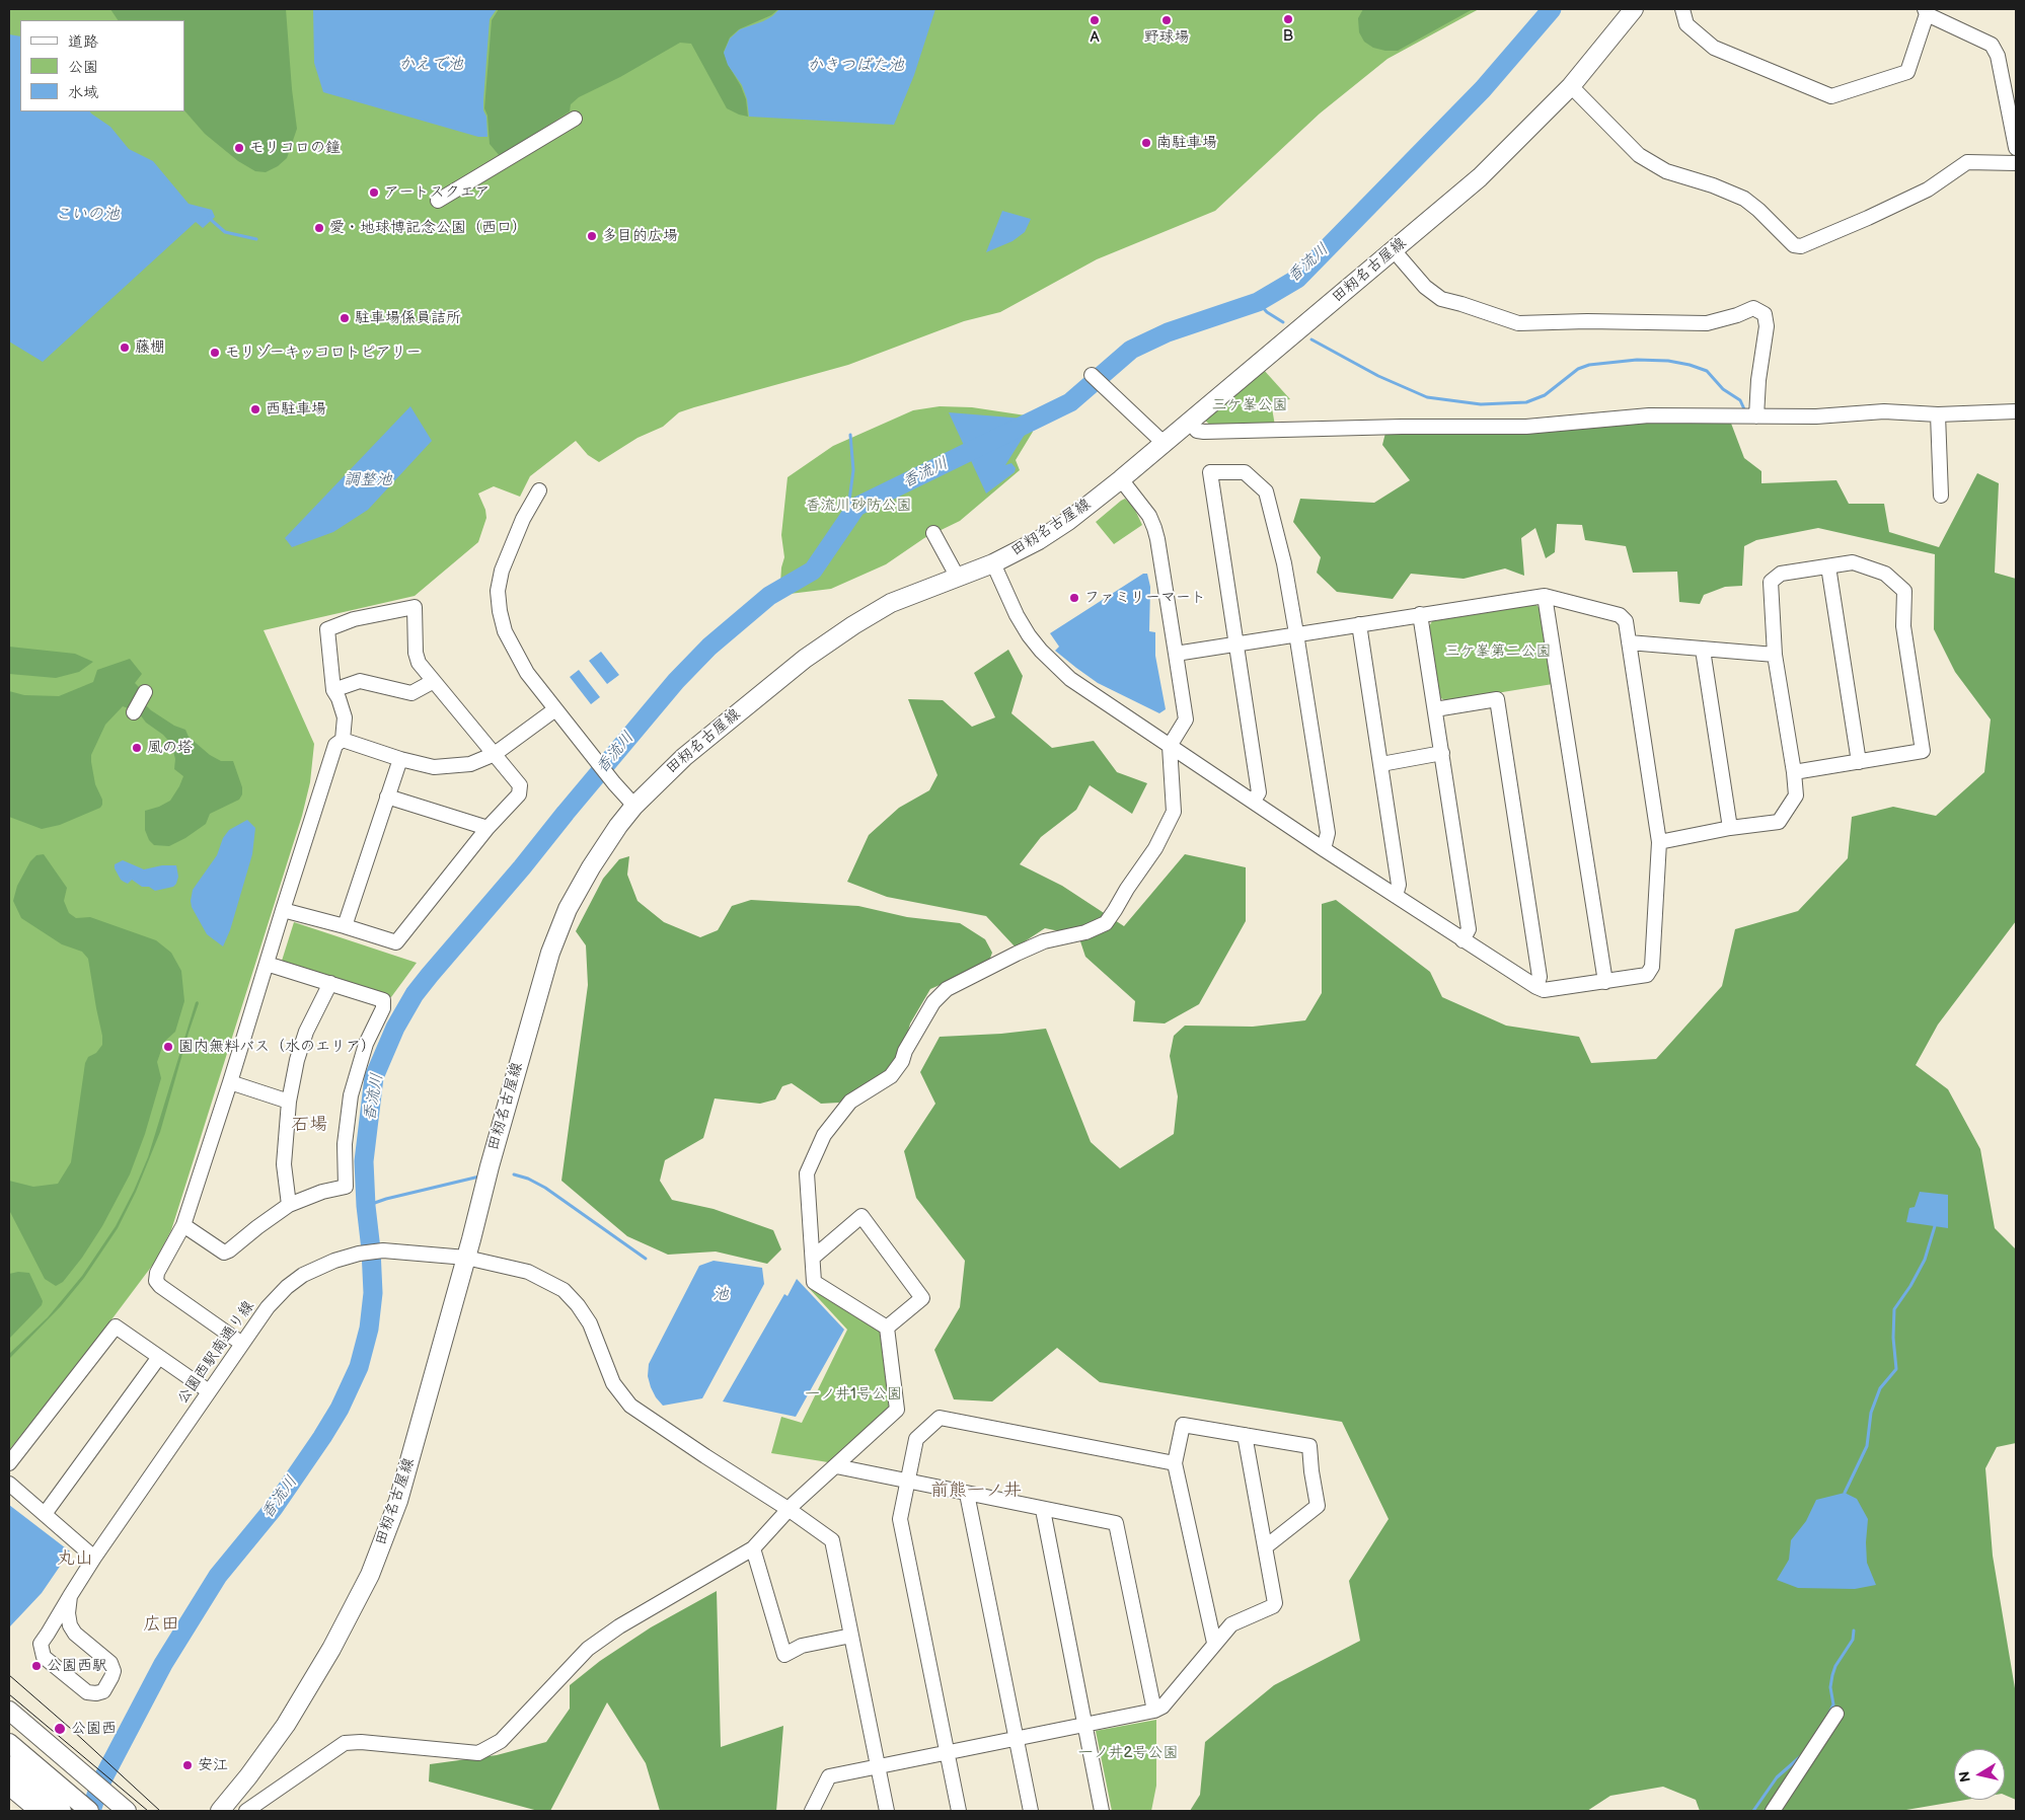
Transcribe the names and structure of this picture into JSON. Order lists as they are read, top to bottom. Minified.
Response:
{"streets":{"main road":["田籾名古屋線"],"street":["公園西駅南通り線"]},"crossings":[["田籾名古屋線","公園西駅南通り線"]],"districts":["石場","前熊一ノ井","丸山","広田"],"water":["かえで池","かきつばた池","こいの池","香流川","調整池","池"],"parks":["三ケ峯公園","香流川砂防公園","三ケ峯第二公園","一ノ井1号公園","一ノ井2号公園"],"places":["B","A","野球場","南駐車場","モリコロの鐘","アートスクエア","愛・地球博記念公園（西口）","多目的広場","駐車場係員詰所","藤棚","モリゾーキッコロトピアリー","西駐車場","ファミリーマート","風の塔","園内無料バス（水のエリア）","公園西駅","公園西","安江"],"legend":["道路","公園","水域"],"north":"left"}
